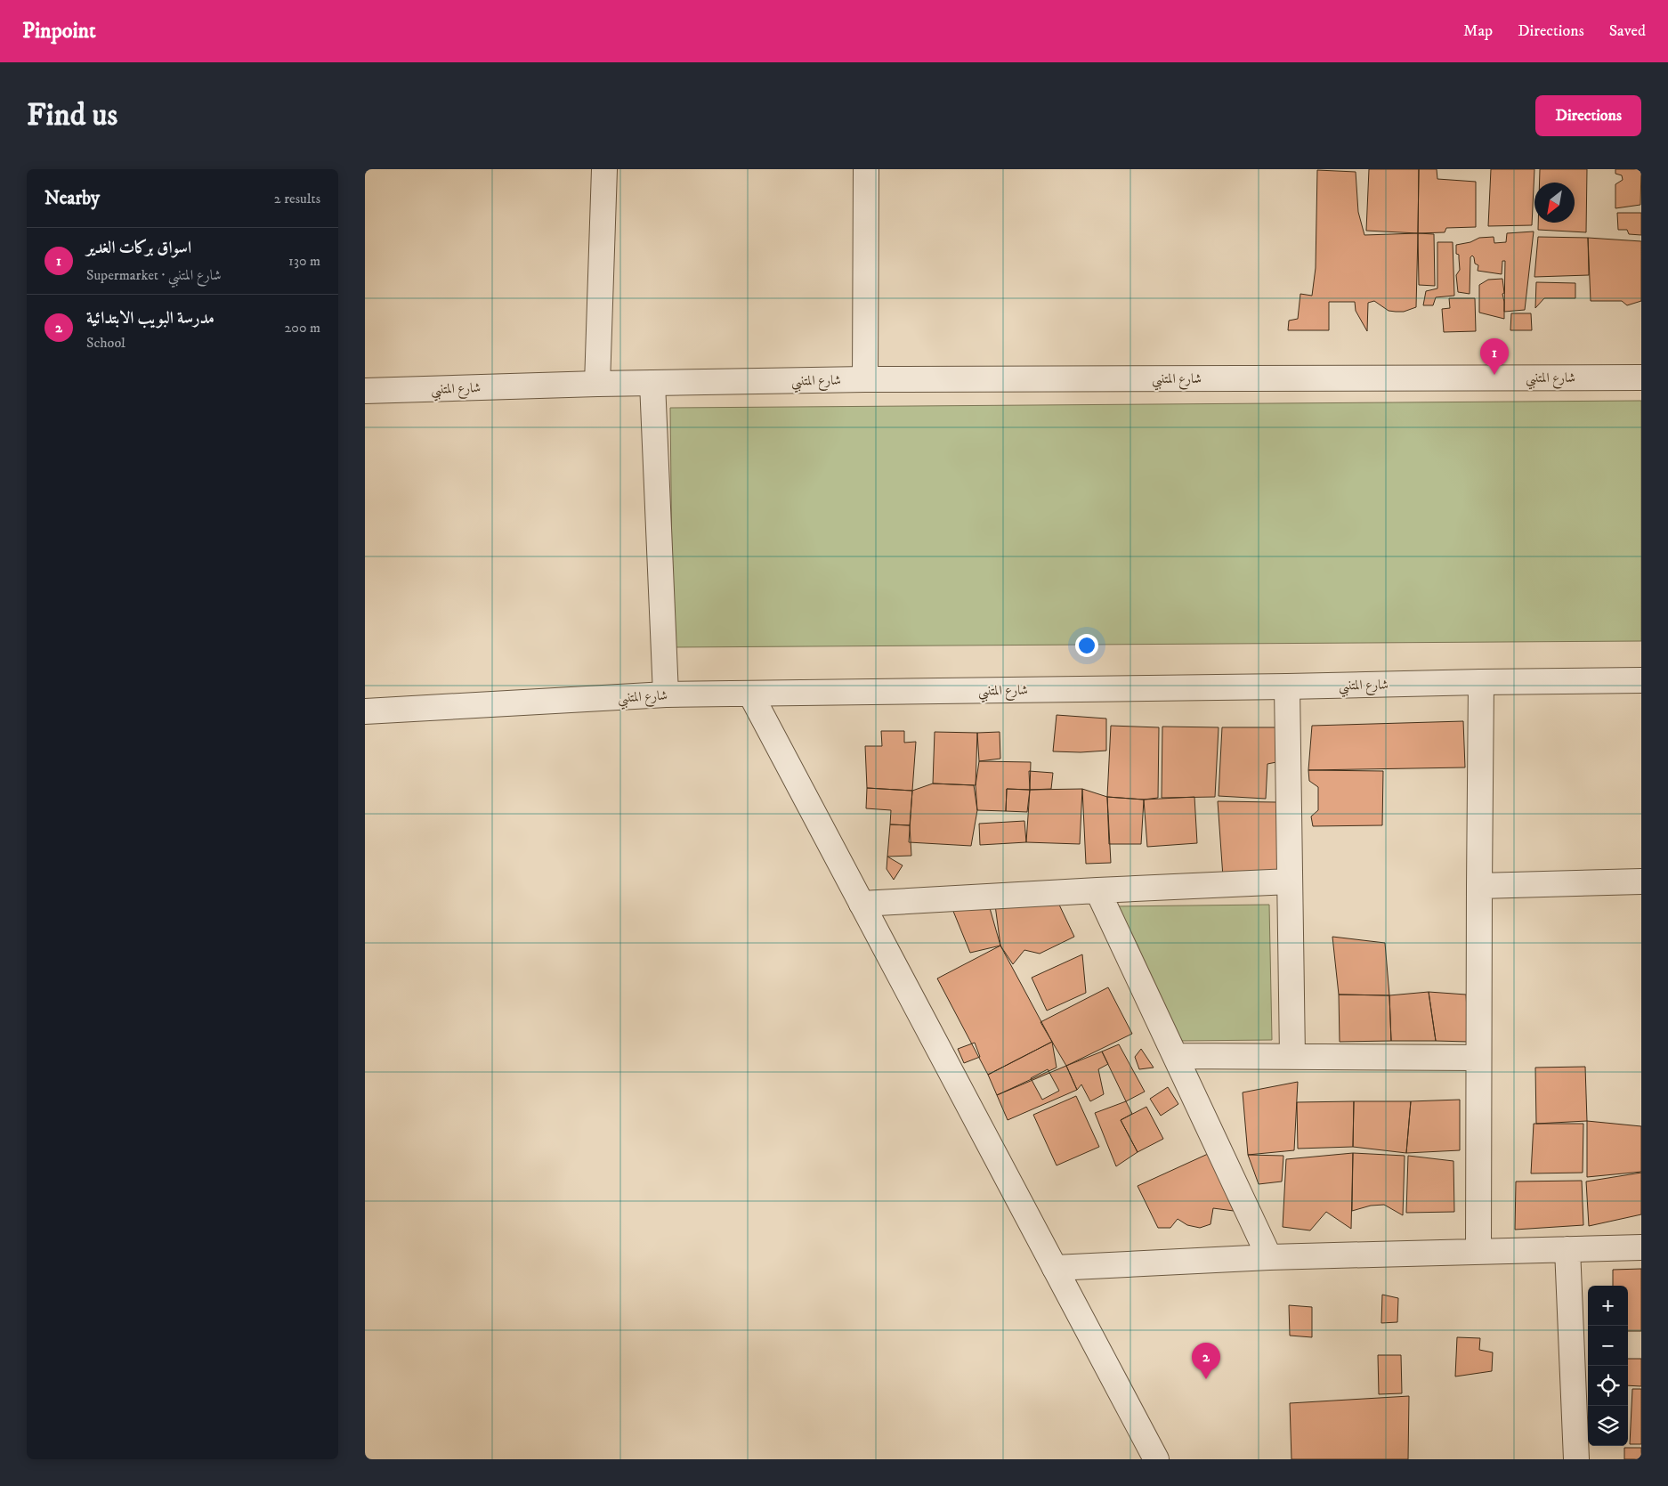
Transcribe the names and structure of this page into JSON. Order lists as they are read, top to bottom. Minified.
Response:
{"streets":{"street":["شارع المتنبي"]},"north":"bottom left","page":{"header":"Pinpoint","nav":["Map","Directions","Saved"],"buttons":"Directions","title":"Find us","heading":["Nearby","2 results"],"list":[{"mark":"1","name":"اسواق بركات الغدير","note":"Supermarket · شارع المتنبي","value":"130 m"},{"mark":"2","name":"مدرسة البويب الابتدائية","note":"School","value":"200 m"}],"pins":["1","2"],"map_buttons":["+","−"]}}
